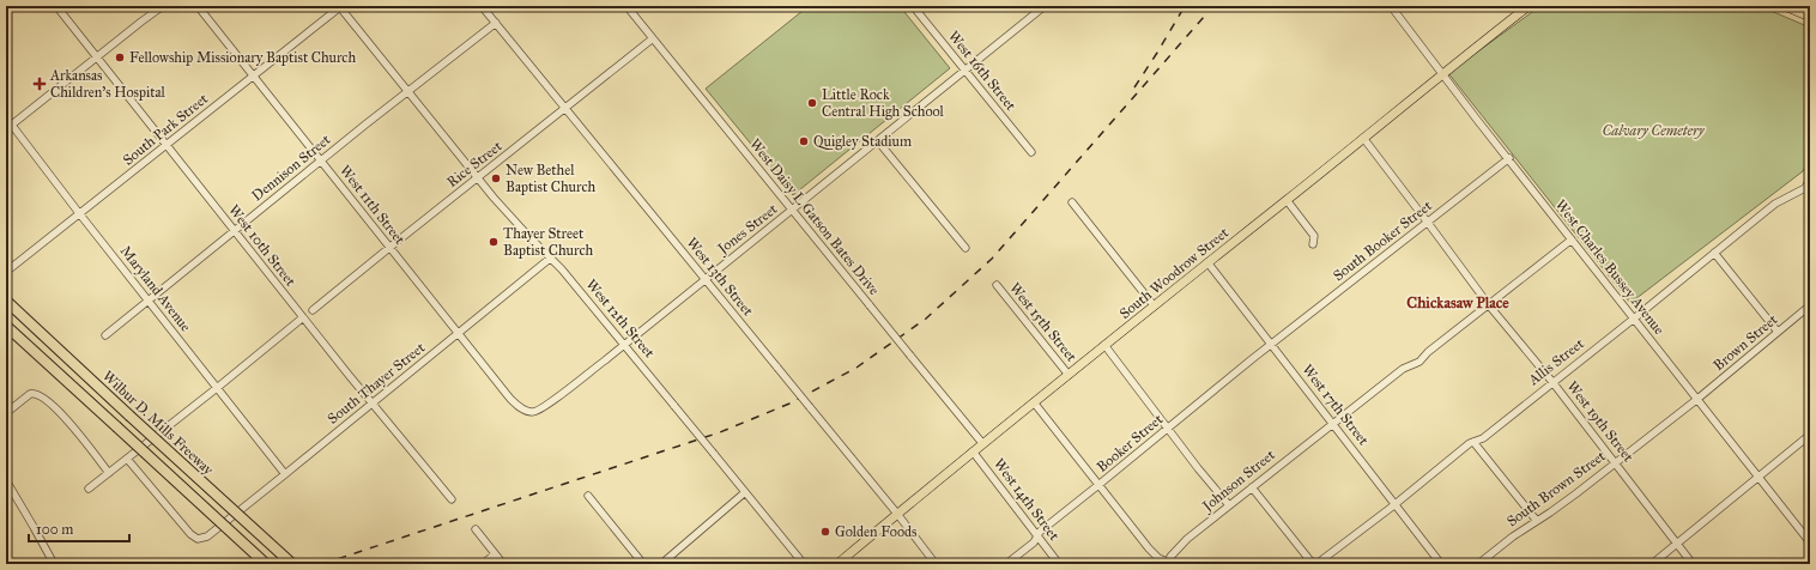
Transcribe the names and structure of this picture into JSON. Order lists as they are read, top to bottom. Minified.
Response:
{"streets":{"highway":["Wilbur D. Mills Freeway"],"main road":["South Woodrow Street"],"street":["West 16th Street","South Park Street","Rice Street","Dennison Street","West 11th Street","West Daisy L Gatson Bates Drive","Jones Street","South Booker Street","West 10th Street","West Charles Bussey Avenue","West 13th Street","Maryland Avenue","West 12th Street","West 15th Street","Brown Street","Allis Street","South Thayer Street","West 17th Street","West 19th Street","Booker Street","Johnson Street","South Brown Street","West 14th Street"]},"crossings":[["West 16th Street","Jones Street"],["South Park Street","West 11th Street"],["South Park Street","West 10th Street"],["South Park Street","Maryland Avenue"],["South Park Street","West 12th Street"],["Rice Street","West 11th Street"],["Rice Street","West Daisy L Gatson Bates Drive"],["Rice Street","West 13th Street"],["Rice Street","West 12th Street"],["Dennison Street","West 11th Street"],["Dennison Street","West 10th Street"],["Dennison Street","West 13th Street"],["Dennison Street","Maryland Avenue"],["Dennison Street","West 12th Street"],["West 11th Street","Jones Street"],["West 11th Street","South Thayer Street"],["West Daisy L Gatson Bates Drive","Jones Street"],["West Daisy L Gatson Bates Drive","South Woodrow Street"],["Jones Street","West 13th Street"],["Jones Street","West 12th Street"],["South Booker Street","West Charles Bussey Avenue"],["South Booker Street","West 17th Street"],["South Booker Street","West 19th Street"],["South Booker Street","Booker Street"],["West 10th Street","South Thayer Street"],["West Charles Bussey Avenue","South Woodrow Street"],["West Charles Bussey Avenue","Brown Street"],["West Charles Bussey Avenue","Allis Street"],["West Charles Bussey Avenue","Johnson Street"],["West Charles Bussey Avenue","South Brown Street"],["South Woodrow Street","West 13th Street"],["South Woodrow Street","West 15th Street"],["South Woodrow Street","West 17th Street"],["South Woodrow Street","West 19th Street"],["South Woodrow Street","West 14th Street"],["Maryland Avenue","South Thayer Street"],["West 12th Street","South Thayer Street"],["Brown Street","South Brown Street"],["Allis Street","West 17th Street"],["Allis Street","West 19th Street"],["West 17th Street","Booker Street"],["West 17th Street","Johnson Street"],["West 19th Street","Johnson Street"],["West 19th Street","South Brown Street"],["Booker Street","West 14th Street"]],"districts":["Chickasaw Place"],"parks":["Calvary Cemetery"],"places":{"other":["Fellowship Missionary Baptist Church","Little Rock Central High School","Quigley Stadium","New Bethel Baptist Church","Thayer Street Baptist Church","Golden Foods"],"health":["Arkansas Children's Hospital"]},"scale_bar":"100 m"}
